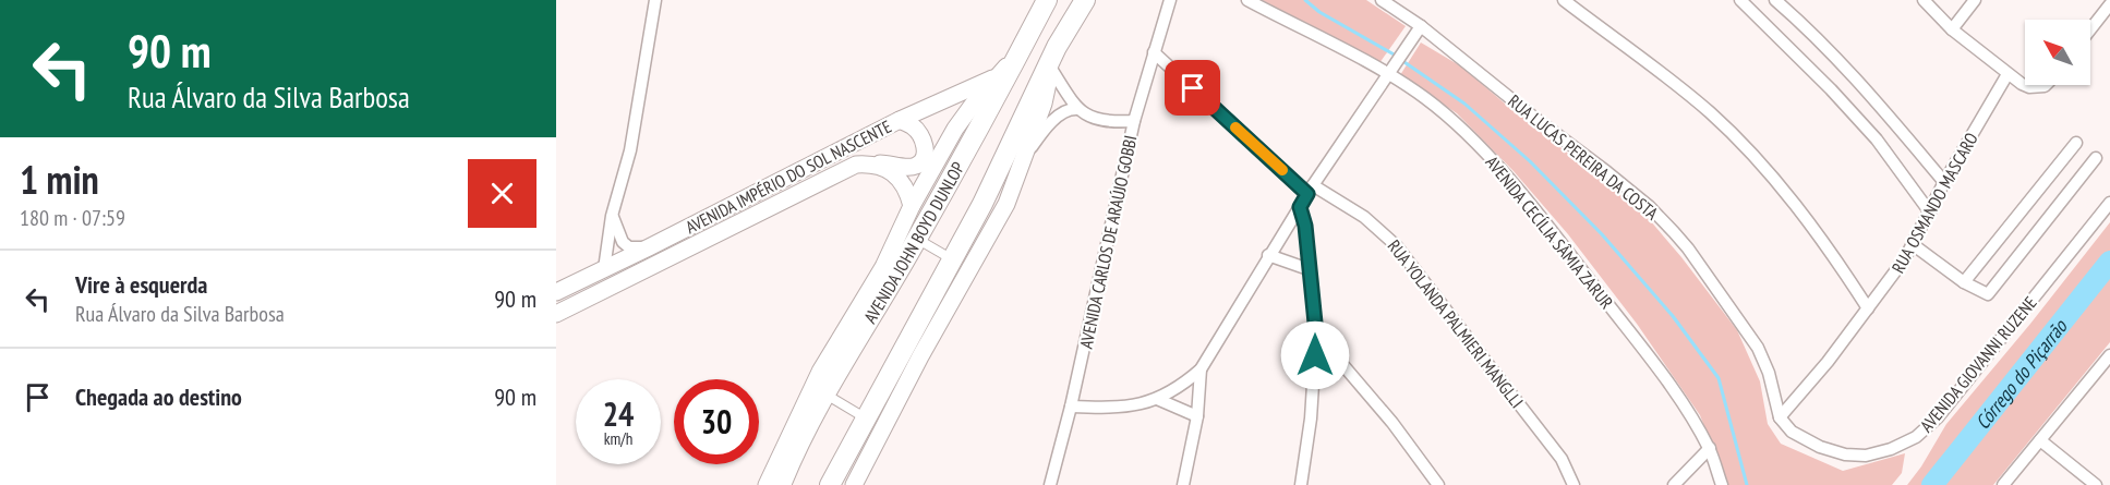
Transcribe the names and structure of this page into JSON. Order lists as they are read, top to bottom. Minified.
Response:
{"streets":{"main road":["AVENIDA IMPÉRIO DO SOL NASCENTE","AVENIDA JOHN BOYD DUNLOP"],"street":["RUA LUCAS PEREIRA DA COSTA","RUA OSMANDO MASCARO","AVENIDA CECÍLIA SÂMIA ZARUR","AVENIDA CARLOS DE ARAÚJO GOBBI","RUA YOLANDA PALMIERI MANGLLI","AVENIDA GIOVANNI RUZENE"]},"crossings":[["RUA LUCAS PEREIRA DA COSTA","RUA OSMANDO MASCARO"],["RUA LUCAS PEREIRA DA COSTA","AVENIDA GIOVANNI RUZENE"],["AVENIDA IMPÉRIO DO SOL NASCENTE","AVENIDA JOHN BOYD DUNLOP"],["RUA OSMANDO MASCARO","AVENIDA GIOVANNI RUZENE"],["AVENIDA CARLOS DE ARAÚJO GOBBI","RUA YOLANDA PALMIERI MANGLLI"]],"water":["Córrego do Piçarrão"],"north":"top left","page":{"turn":["90 m","Rua Álvaro da Silva Barbosa"],"heading":["1 min","180 m · 07:59"],"list":[{"name":"Vire à esquerda","note":"Rua Álvaro da Silva Barbosa","value":"90 m"},{"name":"Chegada ao destino","value":"90 m"}],"speed":"24 km/h","limit":"30"}}
